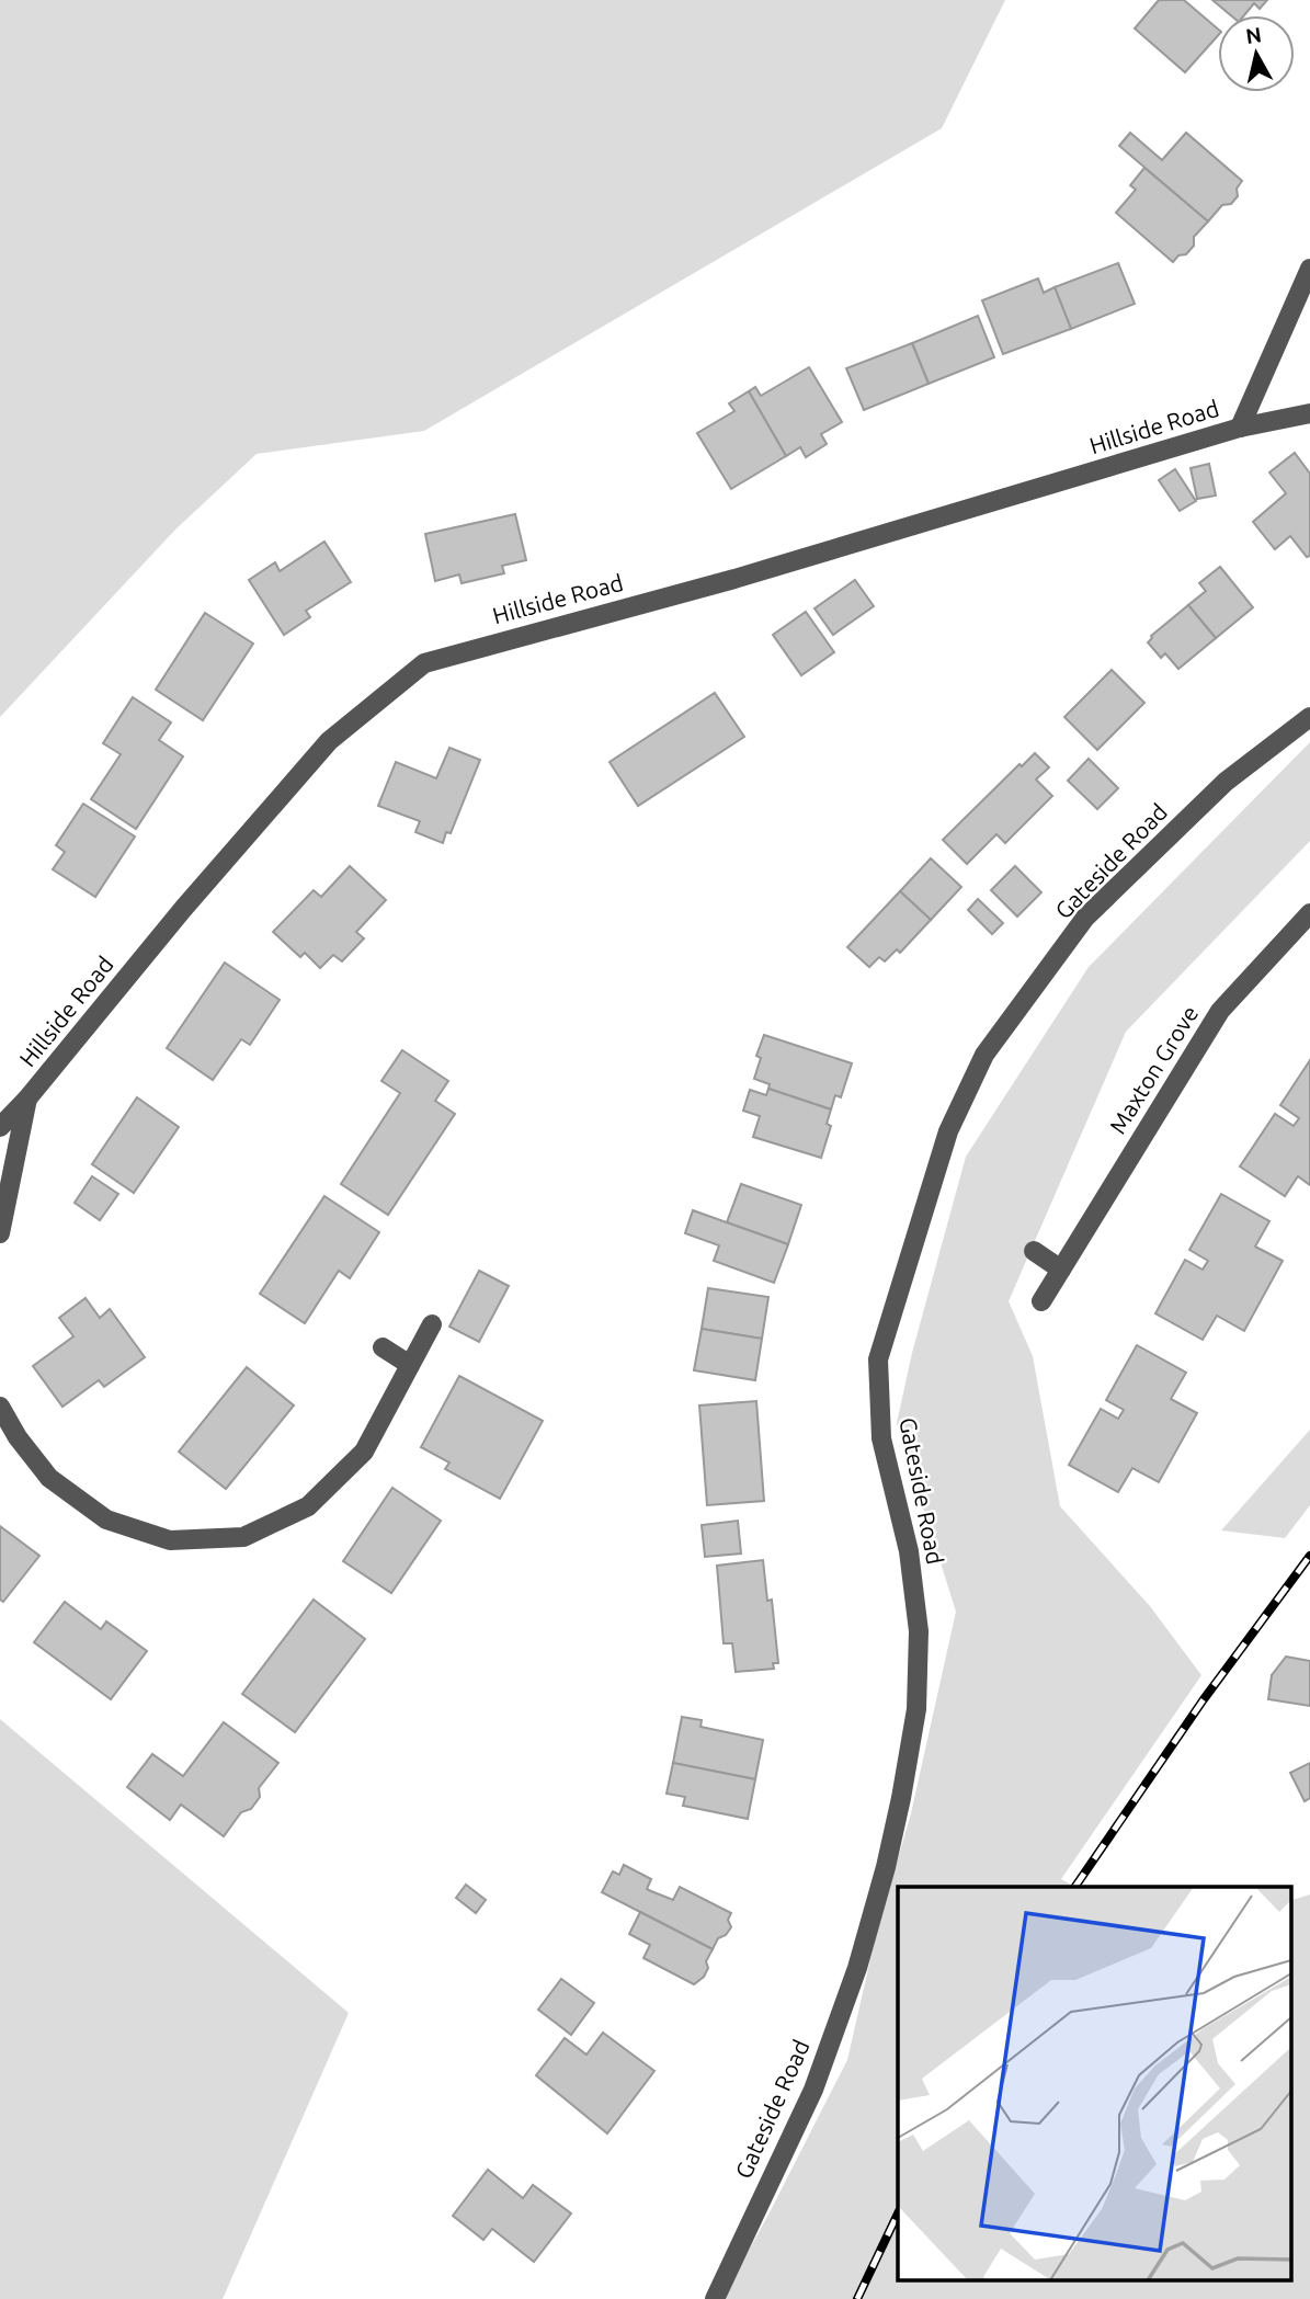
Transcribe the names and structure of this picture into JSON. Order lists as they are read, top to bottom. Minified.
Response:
{"streets":{"street":["Hillside Road","Gateside Road","Maxton Grove"]},"north":"top"}
